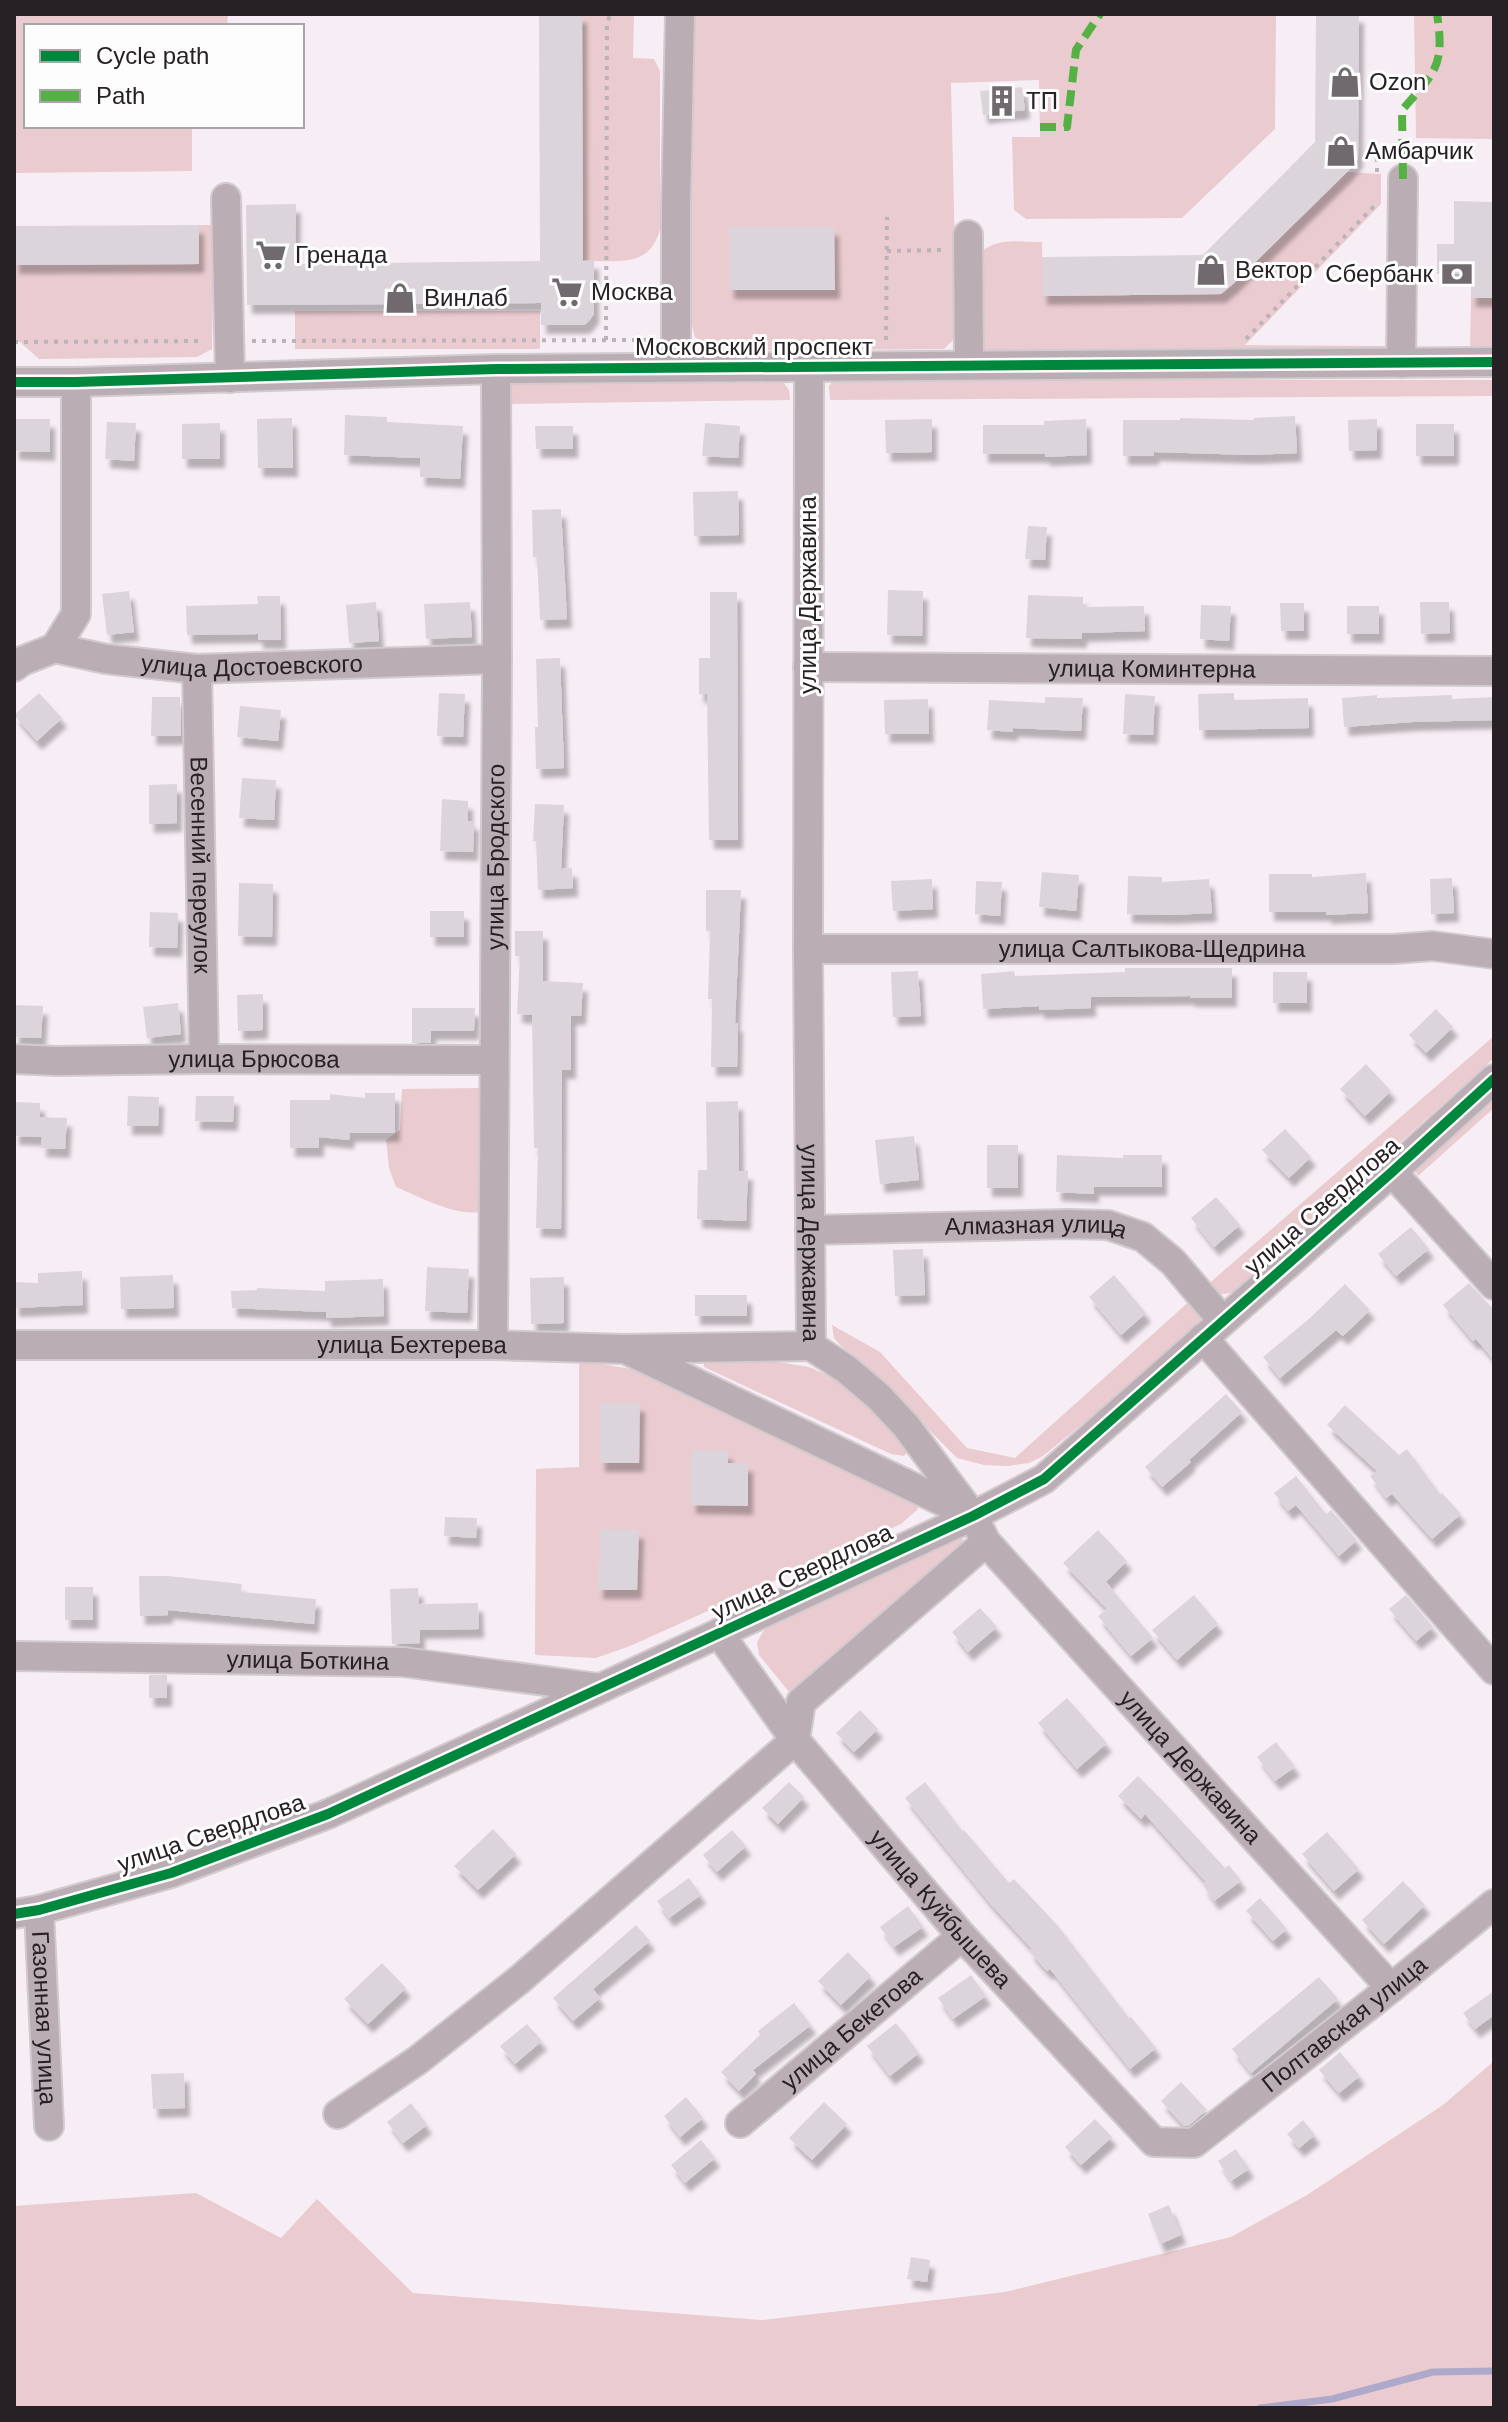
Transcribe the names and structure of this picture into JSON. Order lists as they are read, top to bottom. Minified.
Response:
{"streets":{"street":["Московский проспект","улица Державина","улица Достоевского","улица Коминтерна","улица Бродского","Весенний переулок","улица Салтыкова-Щедрина","улица Брюсова","улица Свердлова","Алмазная улица","улица Бехтерева","улица Боткина","улица Куйбышева","Газонная улица","Полтавская улица","улица Бекетова"]},"crossings":[["Московский проспект","улица Державина"],["Московский проспект","улица Бродского"],["улица Державина","улица Коминтерна"],["улица Державина","улица Салтыкова-Щедрина"],["улица Державина","улица Свердлова"],["улица Державина","Алмазная улица"],["улица Державина","улица Бехтерева"],["улица Державина","Полтавская улица"],["улица Достоевского","улица Бродского"],["улица Достоевского","Весенний переулок"],["улица Бродского","улица Брюсова"],["улица Бродского","улица Бехтерева"],["Весенний переулок","улица Брюсова"],["улица Свердлова","Алмазная улица"],["улица Свердлова","улица Боткина"],["улица Свердлова","улица Куйбышева"],["улица Свердлова","Газонная улица"],["улица Куйбышева","Полтавская улица"],["улица Куйбышева","улица Бекетова"]],"places":{"shop":["Ozon","Амбарчик","Вектор","Винлаб"],"building":["ТП"],"supermarket":["Гренада","Москва"],"bank":["Сбербанк"]},"legend":["Cycle path","Path"]}
